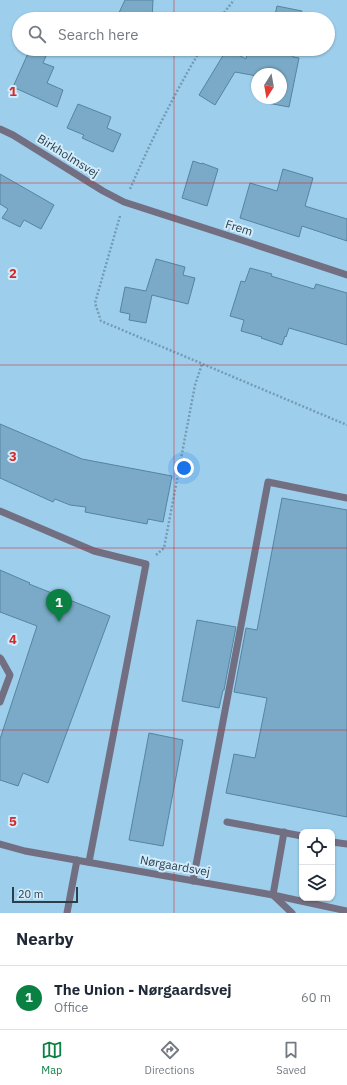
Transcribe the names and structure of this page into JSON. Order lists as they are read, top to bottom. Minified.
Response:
{"streets":{"street":["Birkholmsvej","Frem","Nørgaardsvej"]},"crossings":[["Birkholmsvej","Frem"]],"scale_bar":"20 m","north":"bottom","page":{"search":"Search here","pins":"1","scale":"20 m","heading":"Nearby","list":[{"mark":"1","name":"The Union - Nørgaardsvej","note":"Office","value":"60 m"}],"nav":["Map","Directions","Saved"]},"grid":{"rows":["1","2","3","4","5"]}}
